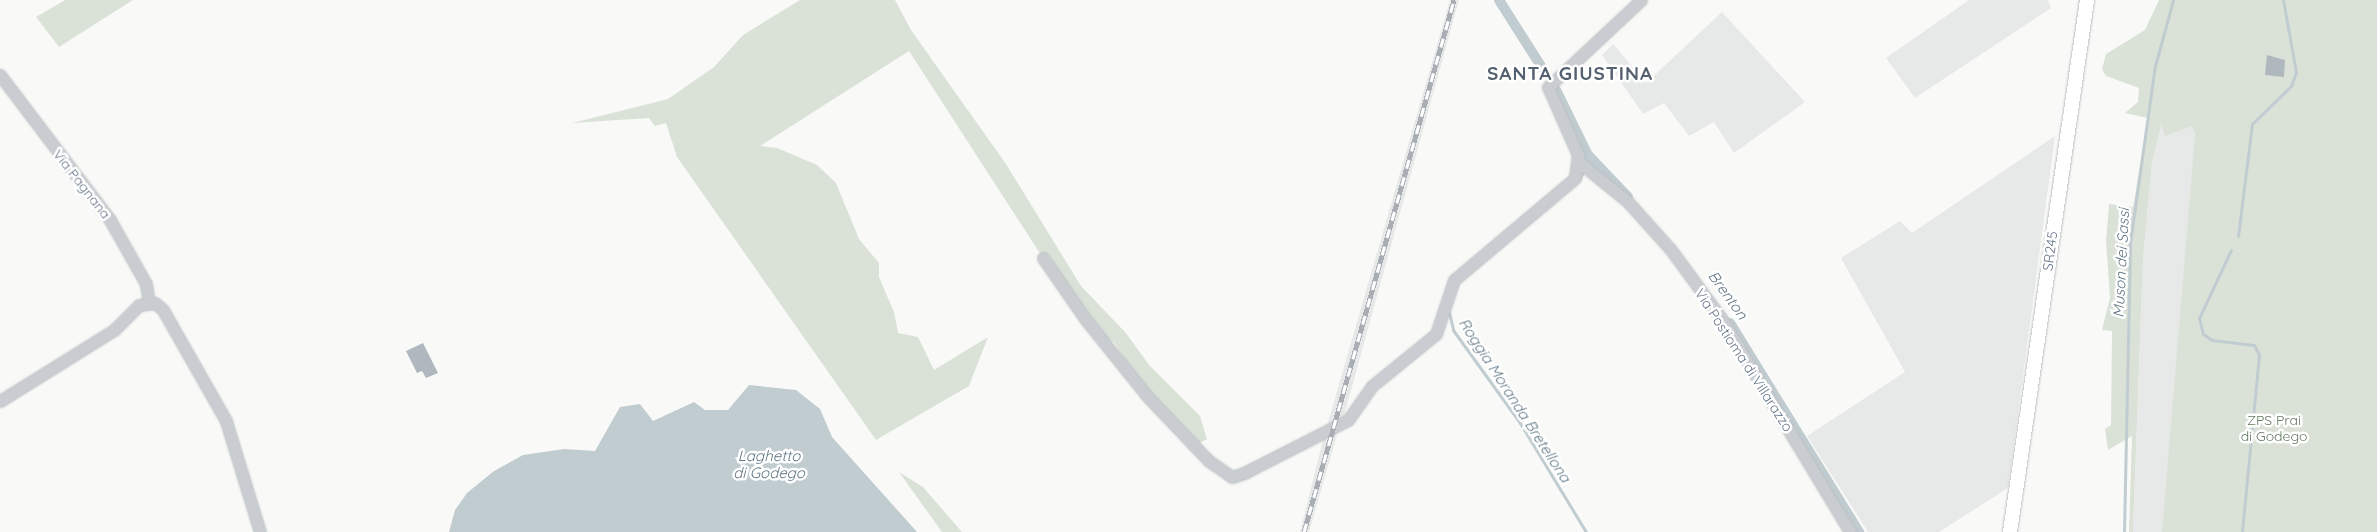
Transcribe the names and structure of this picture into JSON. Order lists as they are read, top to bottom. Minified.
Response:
{"streets":{"main road":["SR245"],"street":["Via Pagnana","Via Postioma di Villarazzo"]},"districts":["SANTA GIUSTINA"],"water":["Muson dei Sassi","Brenton","Roggia Moranda Bretellona","Laghetto di Godego"],"parks":["ZPS Prai di Godego"]}
